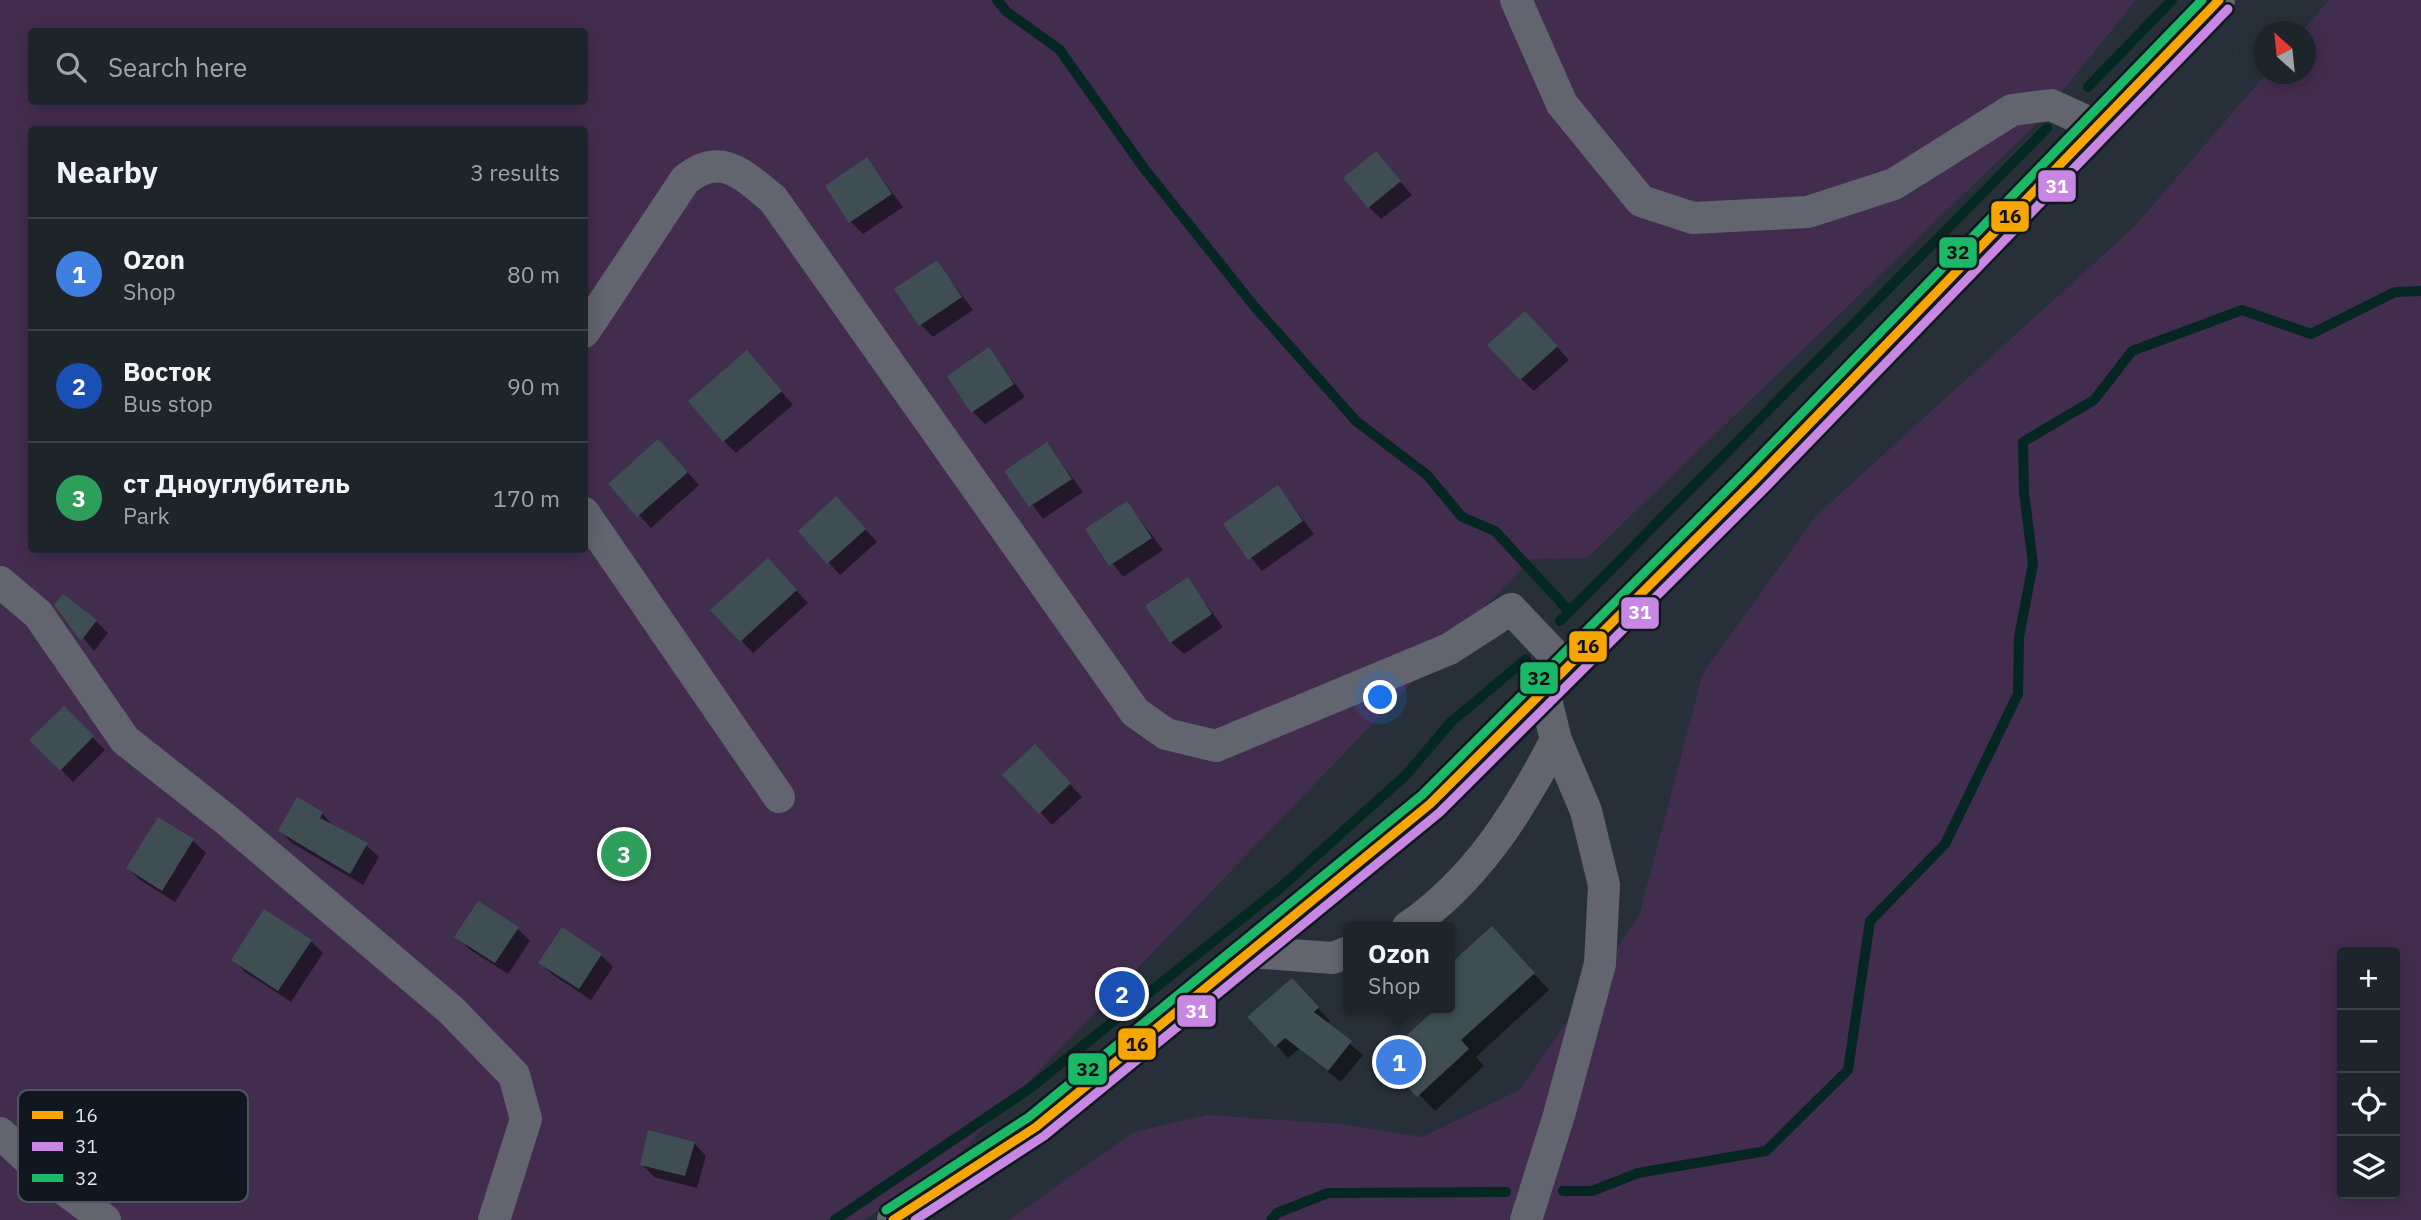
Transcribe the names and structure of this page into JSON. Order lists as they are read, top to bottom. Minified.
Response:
{"lines":["transit line 16","transit line 32","transit line 31"],"legend":["16","31","32"],"north":"top left","page":{"search":"Search here","heading":["Nearby","3 results"],"list":[{"mark":"1","name":"Ozon","note":"Shop","value":"80 m"},{"mark":"2","name":"Восток","note":"Bus stop","value":"90 m"},{"mark":"3","name":"ст Дноуглубитель","note":"Park","value":"170 m"}],"pins":["3","2","1"],"popup":["Ozon","Shop"],"map_buttons":["+","−"]}}
